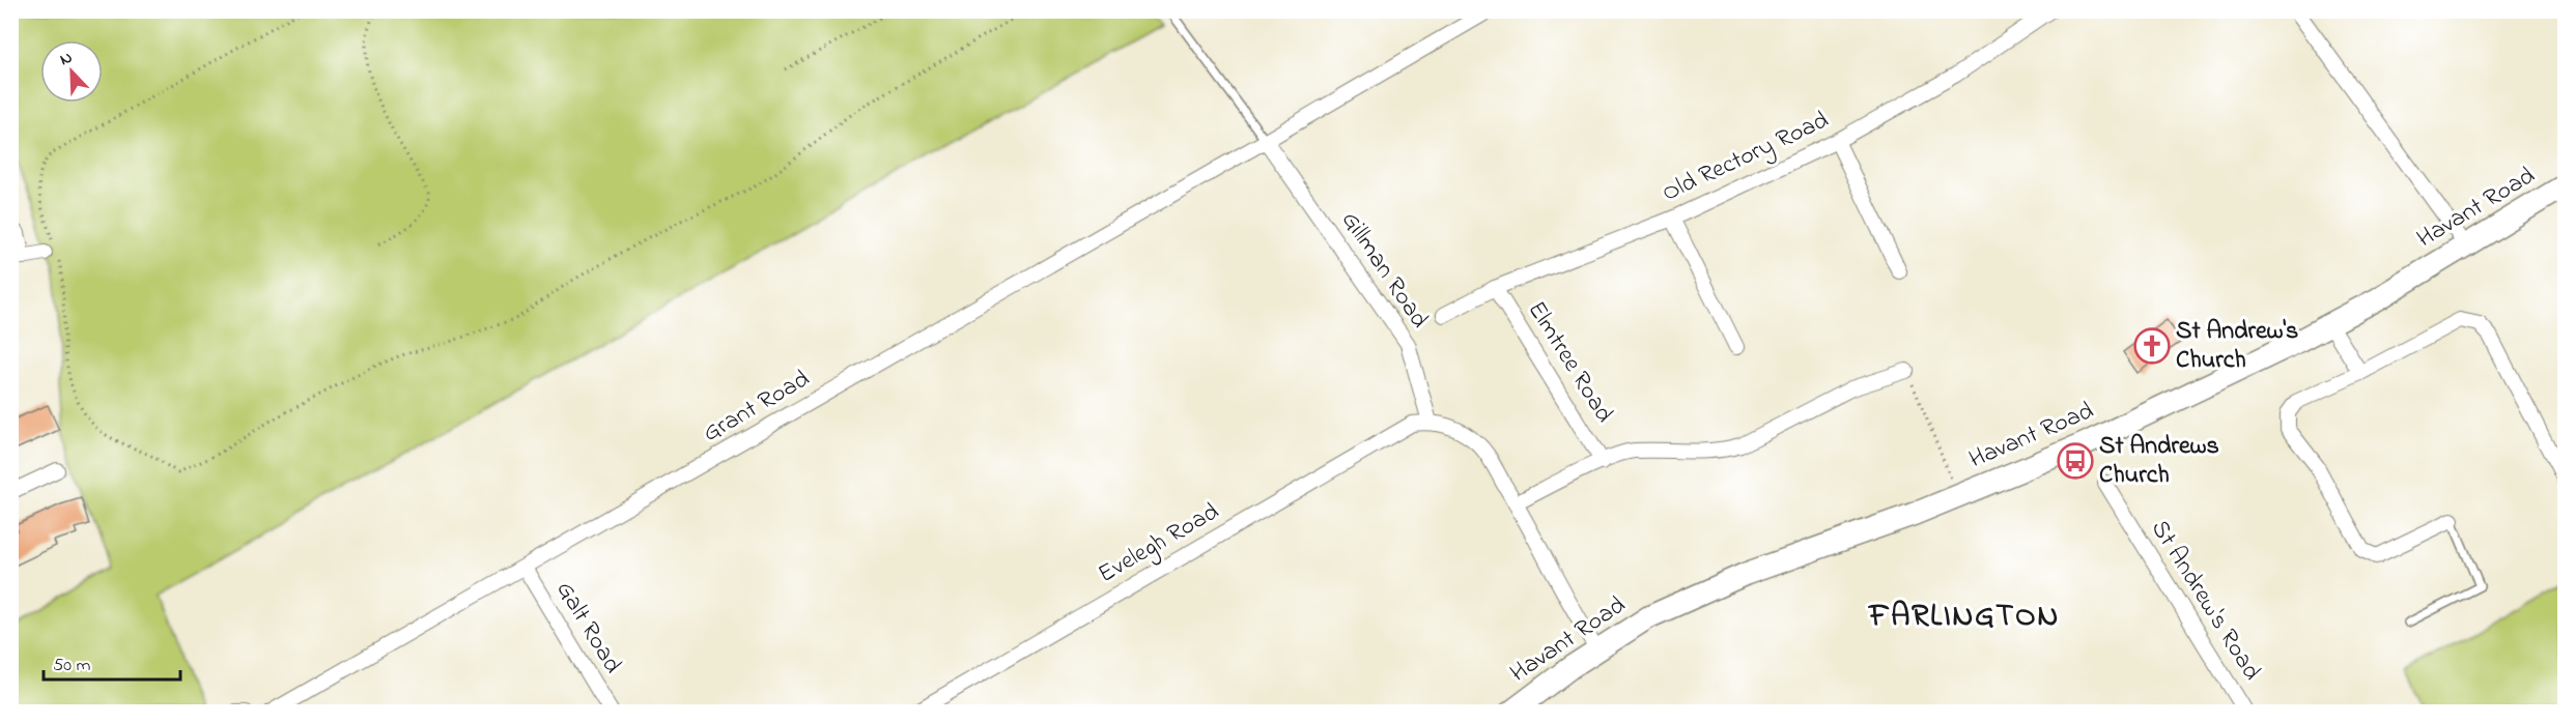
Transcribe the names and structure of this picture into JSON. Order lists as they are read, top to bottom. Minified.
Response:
{"streets":{"main road":["Havant Road"],"street":["Old Rectory Road","Gillman Road","Elmtree Road","Grant Road","Evelegh Road","St Andrew's Road","Galt Road"]},"crossings":[["Old Rectory Road","Elmtree Road"],["Gillman Road","Grant Road"],["Gillman Road","Evelegh Road"],["Grant Road","Galt Road"]],"districts":["FARLINGTON"],"places":{"church":["St Andrew's Church"],"bus stop":["St Andrews Church"]},"scale_bar":"50 m","north":"top left"}
